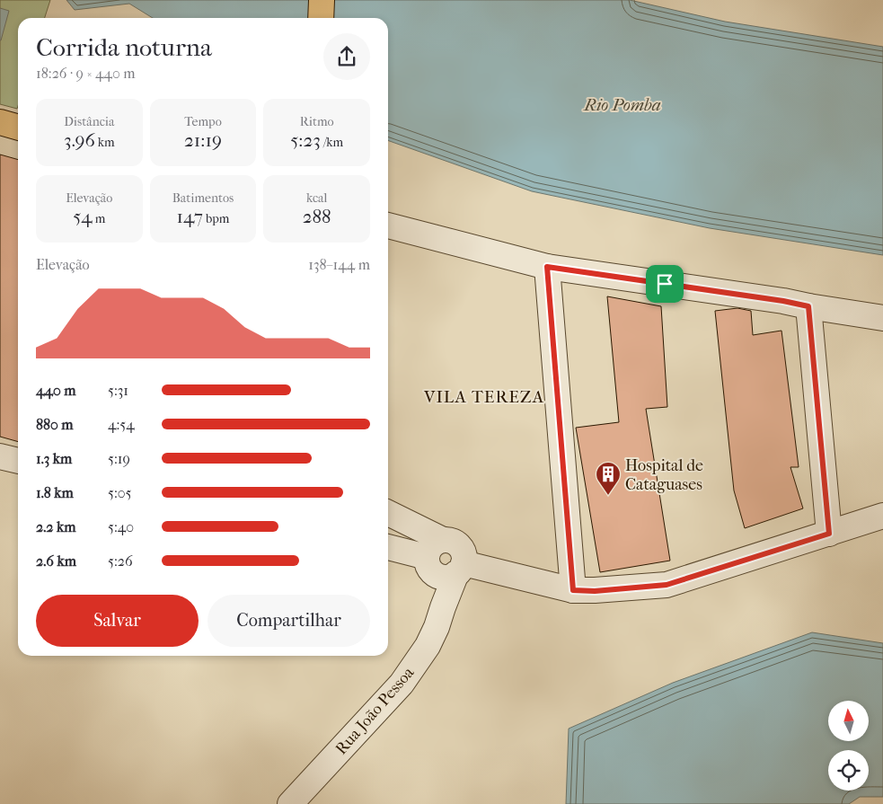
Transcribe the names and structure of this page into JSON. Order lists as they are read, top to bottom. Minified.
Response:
{"streets":{"street":["Rua João Pessoa"]},"districts":["VILA TEREZA"],"water":["Rio Pomba"],"places":{"building":["Hospital de Cataguases"]},"north":"top","page":{"heading":["Corrida noturna","18:26 · 9 × 440 m"],"stats":[["Distância","3.96 km"],["Tempo","21:19"],["Ritmo","5:23 /km"],["Elevação","54 m"],["Batimentos","147 bpm"],["kcal","288"]],"chart":["Elevação","138–144 m"],"list":[{"name":"440 m","note":"5:31"},{"name":"880 m","note":"4:54"},{"name":"1.3 km","note":"5:19"},{"name":"1.8 km","note":"5:05"},{"name":"2.2 km","note":"5:40"},{"name":"2.6 km","note":"5:26"}],"buttons":["Salvar","Compartilhar"]}}
